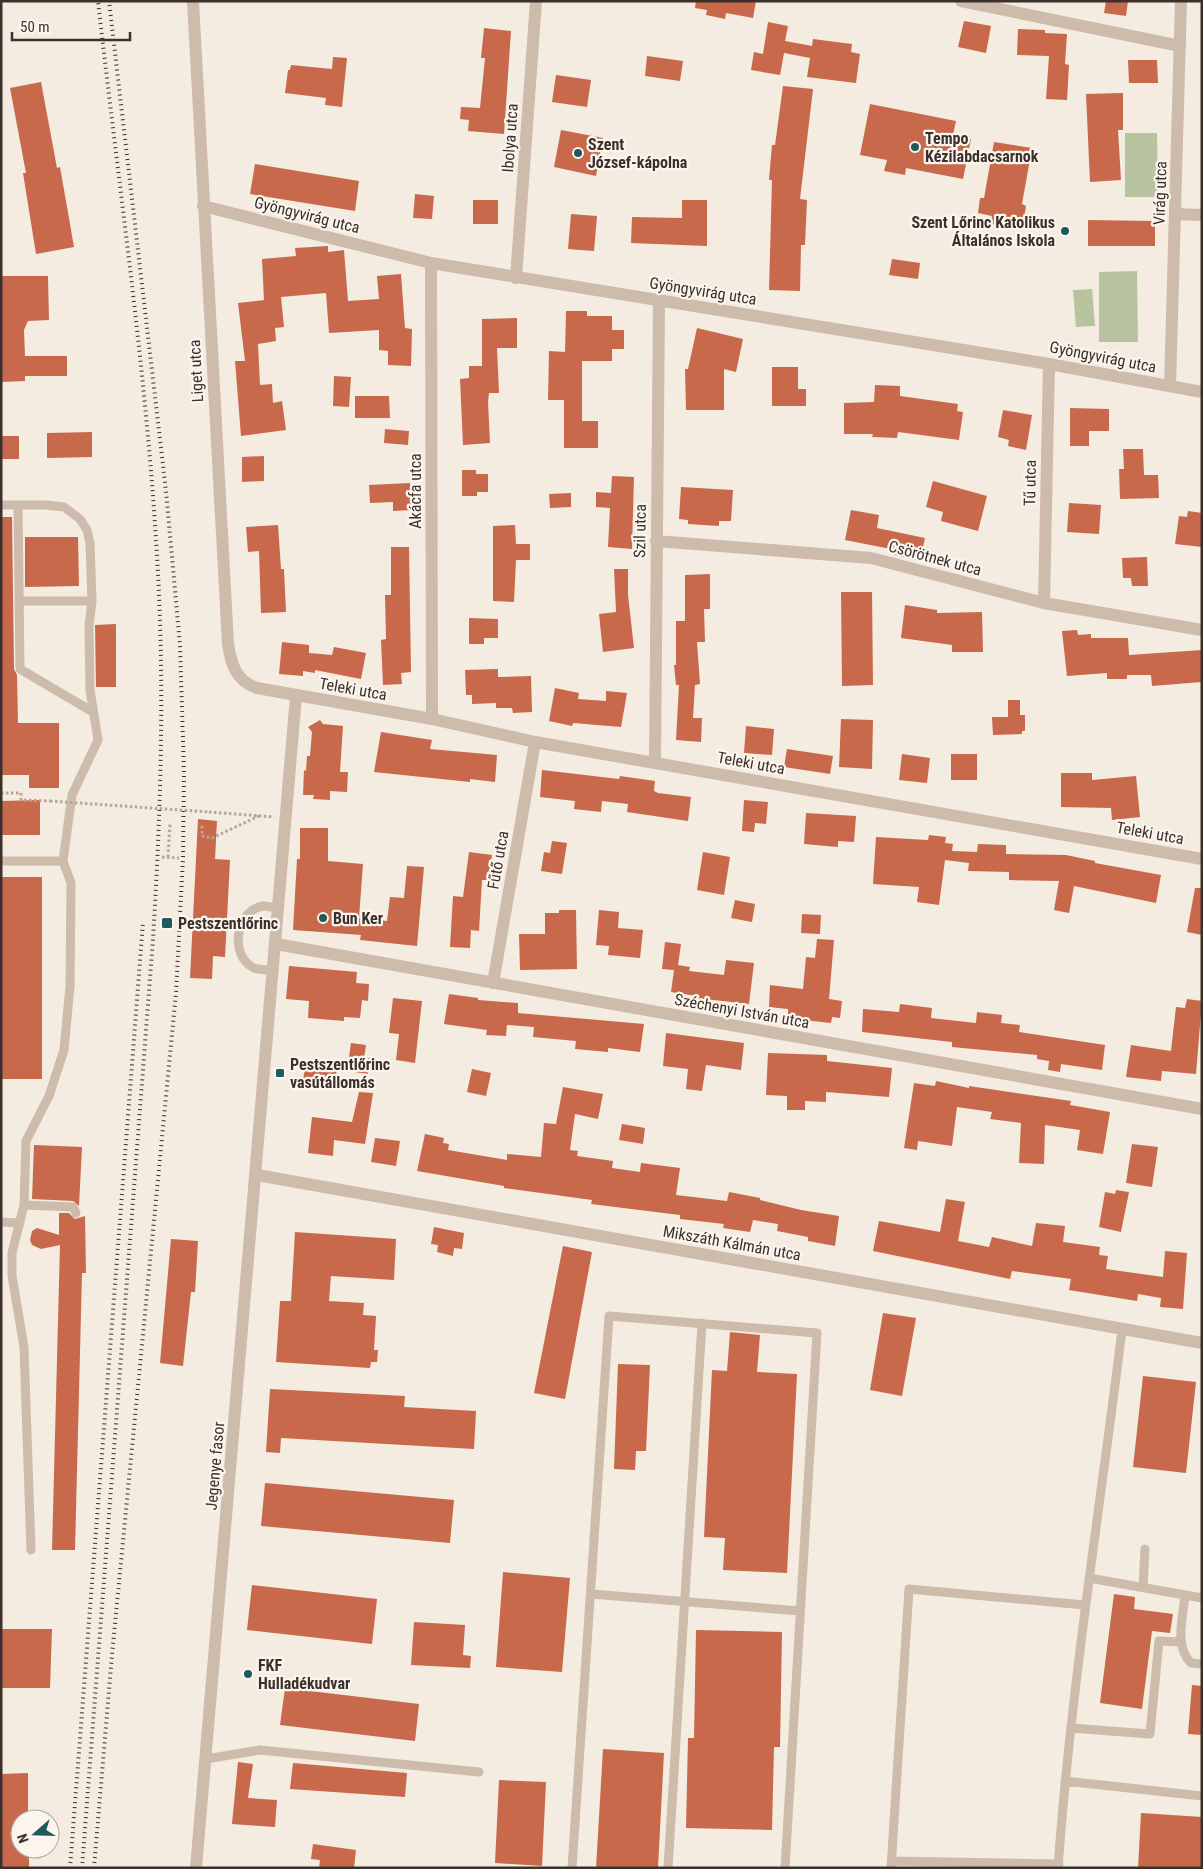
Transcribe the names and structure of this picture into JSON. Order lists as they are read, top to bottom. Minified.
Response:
{"streets":{"street":["Ibolya utca","Virág utca","Gyöngyvirág utca","Liget utca","Tű utca","Akácfa utca","Szil utca","Csörötnek utca","Teleki utca","Fűtő utca","Széchenyi István utca","Mikszáth Kálmán utca","Jegenye fasor"]},"crossings":[["Ibolya utca","Gyöngyvirág utca"],["Virág utca","Gyöngyvirág utca"],["Gyöngyvirág utca","Liget utca"],["Gyöngyvirág utca","Tű utca"],["Gyöngyvirág utca","Akácfa utca"],["Gyöngyvirág utca","Szil utca"],["Liget utca","Teleki utca"],["Liget utca","Jegenye fasor"],["Tű utca","Csörötnek utca"],["Akácfa utca","Teleki utca"],["Szil utca","Csörötnek utca"],["Szil utca","Teleki utca"],["Teleki utca","Fűtő utca"],["Teleki utca","Jegenye fasor"],["Fűtő utca","Széchenyi István utca"],["Széchenyi István utca","Jegenye fasor"],["Mikszáth Kálmán utca","Jegenye fasor"]],"places":{"other":["Tempo Kézilabdacsarnok","Szent József-kápolna","Szent Lőrinc Katolikus Általános Iskola","Bun Ker","FKF Hulladékudvar"],"transit":["Pestszentlőrinc","Pestszentlőrinc vasútállomás"]},"scale_bar":"50 m","north":"left"}
